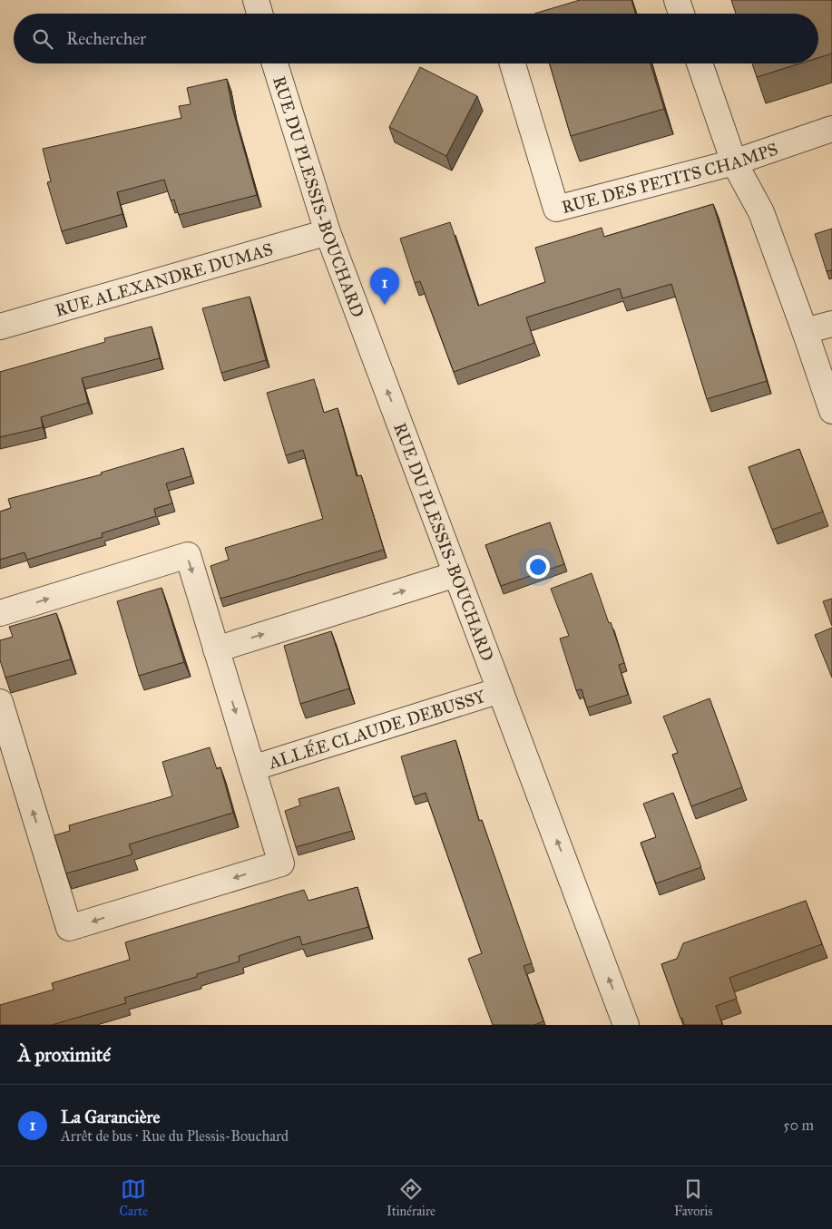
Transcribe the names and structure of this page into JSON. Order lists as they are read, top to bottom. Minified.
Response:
{"streets":{"street":["RUE DES PETITS CHAMPS","RUE DU PLESSIS-BOUCHARD","RUE ALEXANDRE DUMAS","ALLÉE CLAUDE DEBUSSY"]},"crossings":[["RUE DU PLESSIS-BOUCHARD","RUE ALEXANDRE DUMAS"],["RUE DU PLESSIS-BOUCHARD","ALLÉE CLAUDE DEBUSSY"]],"one_way":["RUE DU PLESSIS-BOUCHARD"],"page":{"search":"Rechercher","pins":"1","heading":"À proximité","list":[{"mark":"1","name":"La Garancière","note":"Arrêt de bus · Rue du Plessis-Bouchard","value":"50 m"}],"nav":["Carte","Itinéraire","Favoris"]}}
